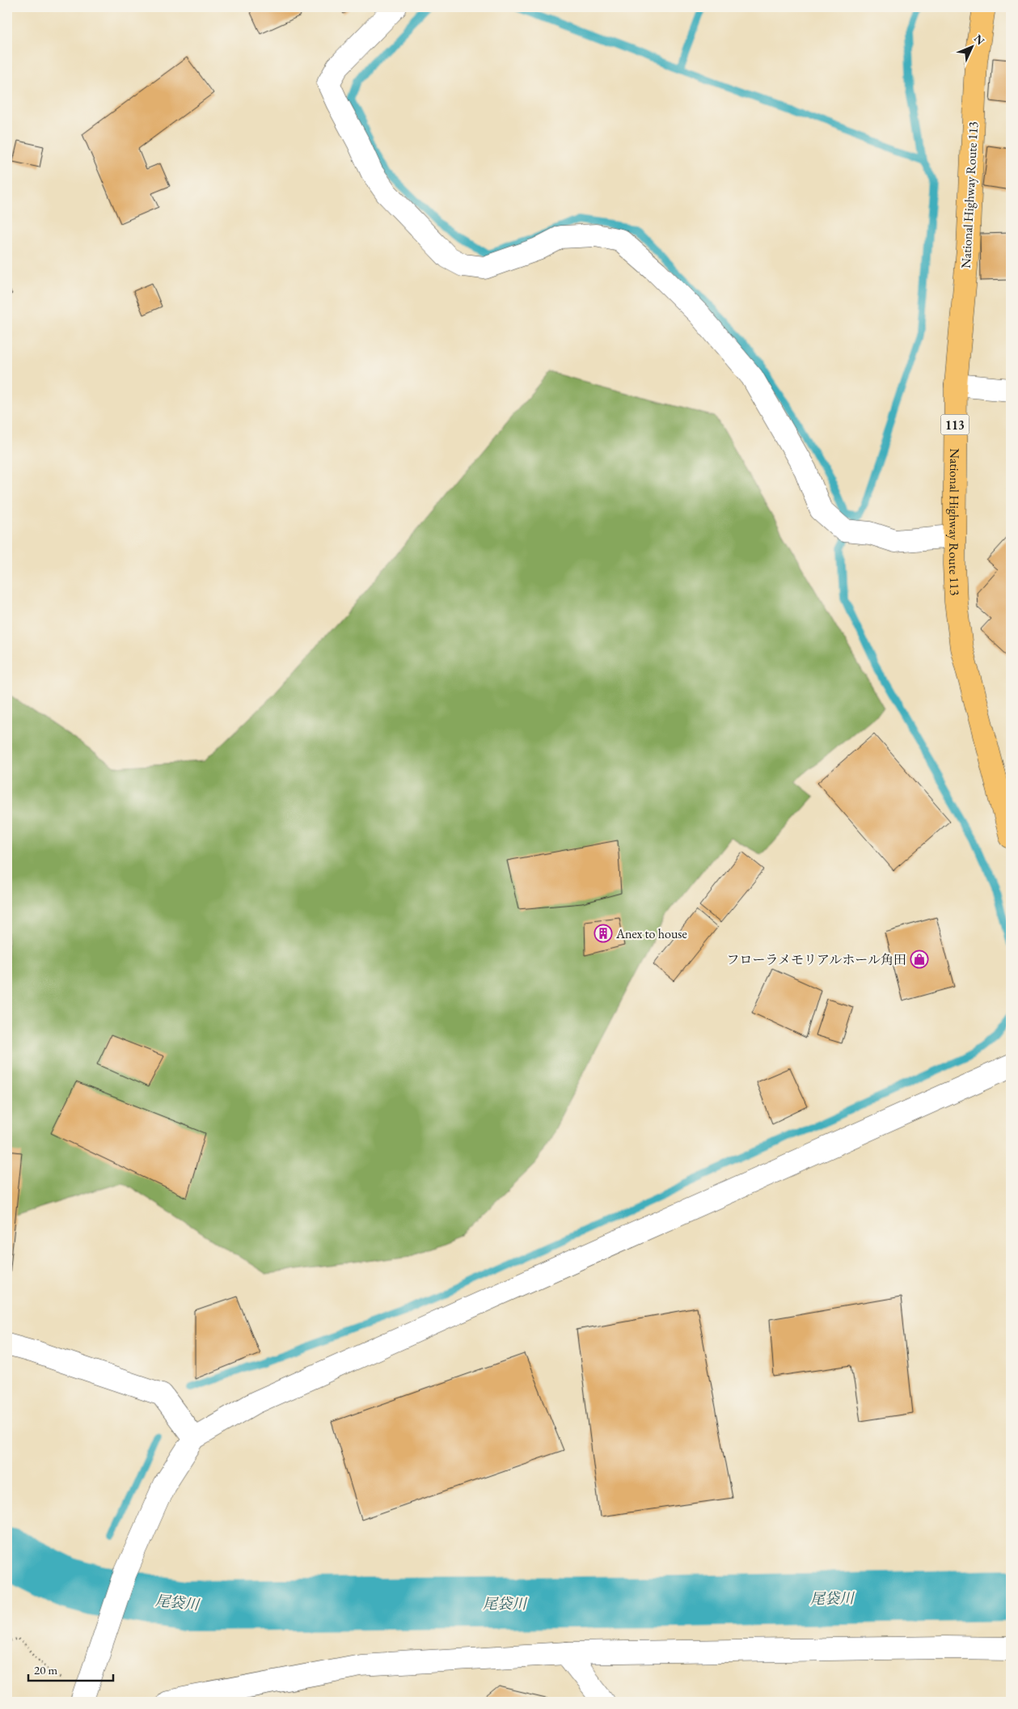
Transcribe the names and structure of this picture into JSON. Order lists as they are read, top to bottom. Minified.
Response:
{"streets":{"highway":["National Highway Route 113","113"]},"water":["尾袋川"],"places":{"building":["Anex to house"],"shop":["フローラメモリアルホール角田"]},"scale_bar":"20 m","north":"top right"}
